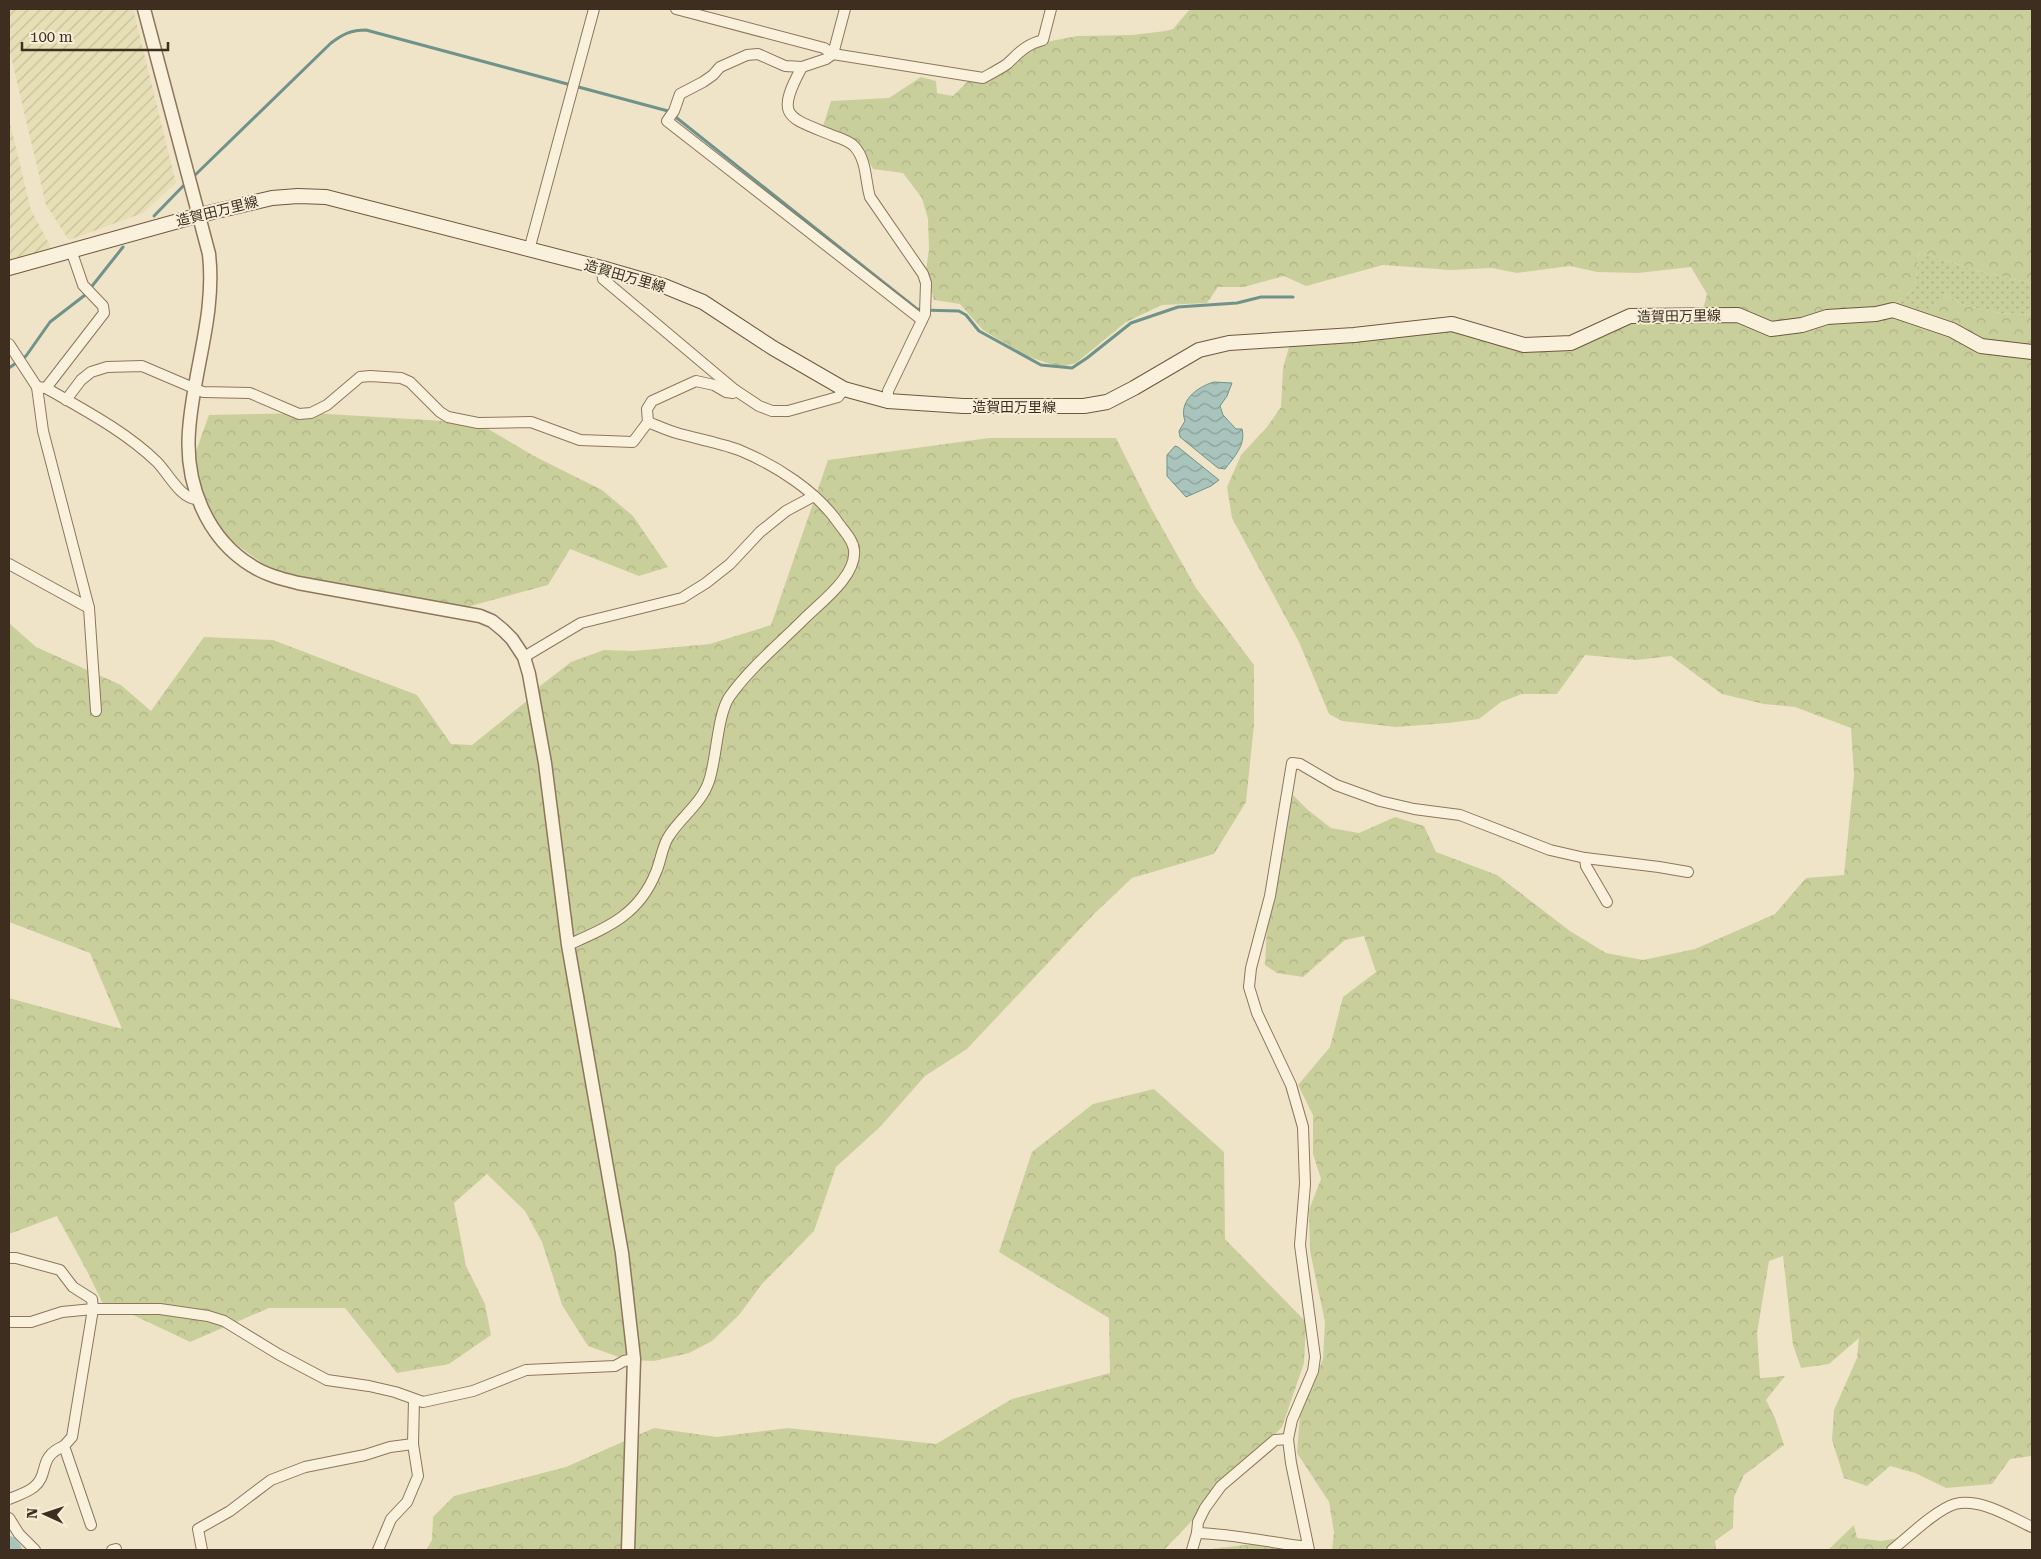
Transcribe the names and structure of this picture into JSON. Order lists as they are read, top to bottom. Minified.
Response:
{"streets":{"main road":["造賀田万里線"]},"scale_bar":"100 m","north":"left"}
